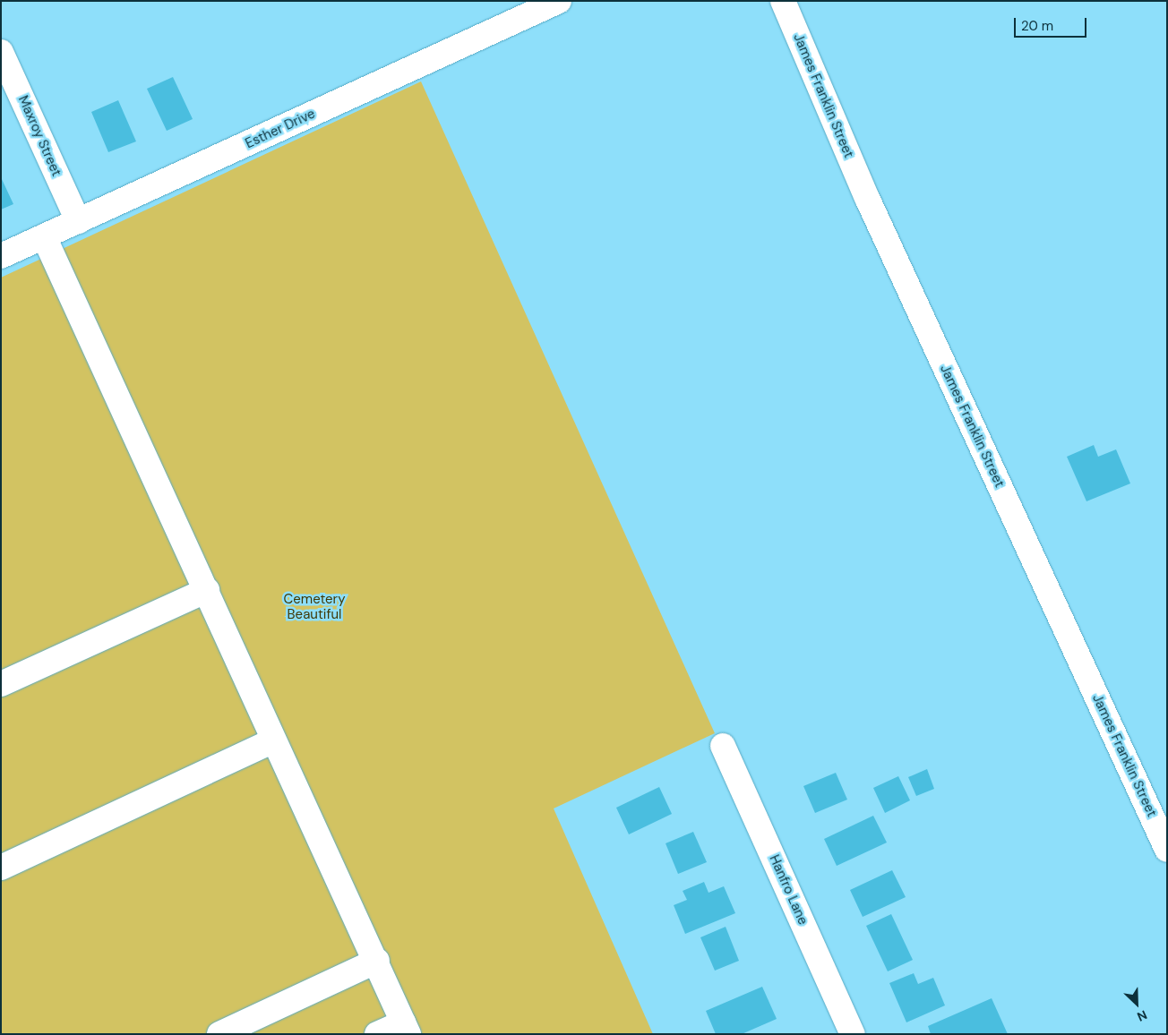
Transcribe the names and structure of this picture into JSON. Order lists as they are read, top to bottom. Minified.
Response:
{"streets":{"street":["James Franklin Street","Esther Drive","Maxroy Street","Hanfro Lane"]},"crossings":[["Esther Drive","Maxroy Street"]],"parks":["Cemetery Beautiful"],"scale_bar":"20 m","north":"bottom right"}
